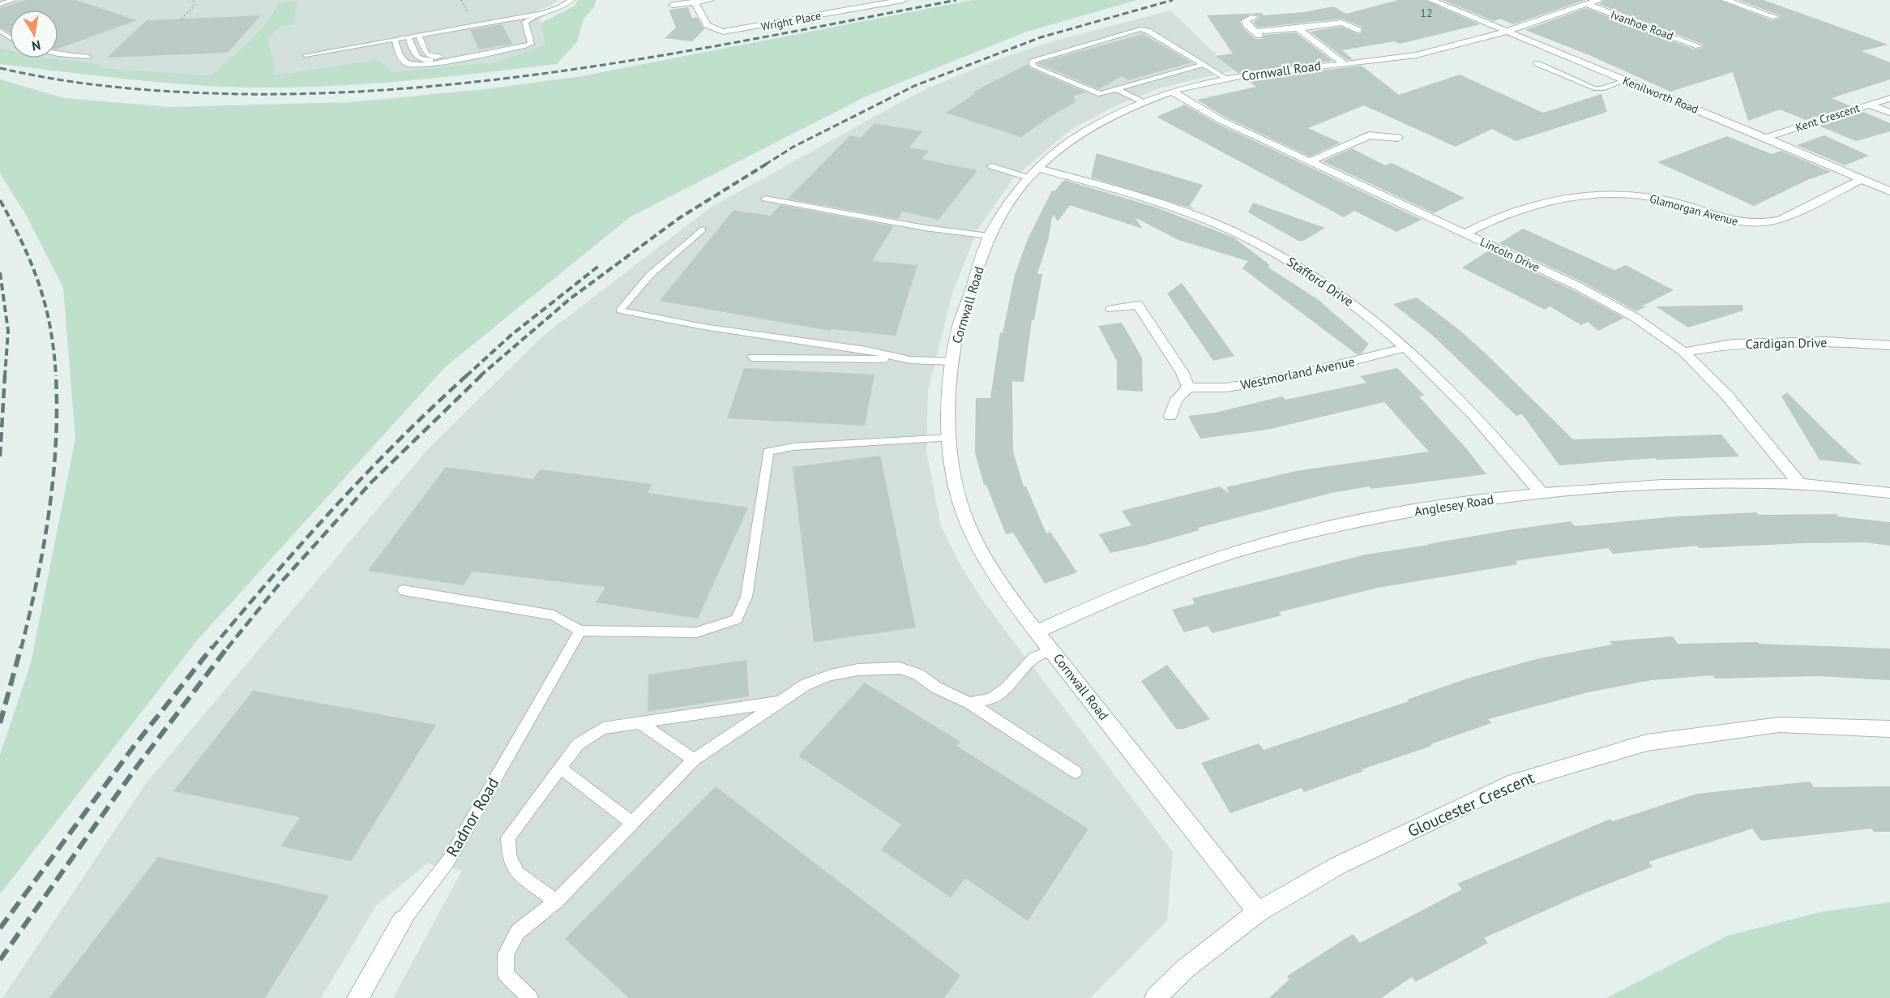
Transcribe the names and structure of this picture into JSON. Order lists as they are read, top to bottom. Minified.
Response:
{"streets":{"street":["Wright Place","Ivanhoe Road","Cornwall Road","Kenilworth Road","Kent Crescent","Glamorgan Avenue","Lincoln Drive","Stafford Drive","Cardigan Drive","Westmorland Avenue","Anglesey Road","Gloucester Crescent","Radnor Road"]},"crossings":[["Ivanhoe Road","Cornwall Road"],["Cornwall Road","Kenilworth Road"],["Cornwall Road","Lincoln Drive"],["Cornwall Road","Stafford Drive"],["Cornwall Road","Anglesey Road"],["Cornwall Road","Gloucester Crescent"],["Kenilworth Road","Kent Crescent"],["Kenilworth Road","Glamorgan Avenue"],["Glamorgan Avenue","Lincoln Drive"],["Lincoln Drive","Cardigan Drive"],["Lincoln Drive","Anglesey Road"],["Stafford Drive","Westmorland Avenue"],["Stafford Drive","Anglesey Road"]],"house_numbers":["12"],"north":"bottom"}
